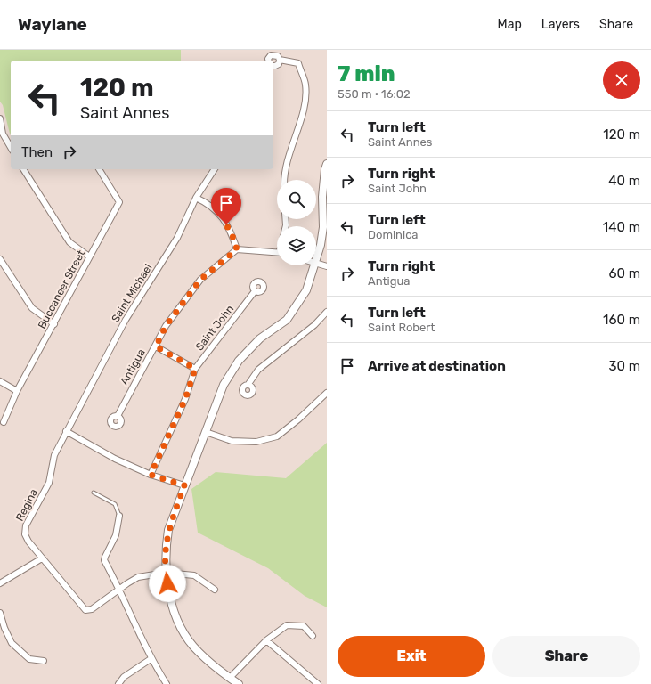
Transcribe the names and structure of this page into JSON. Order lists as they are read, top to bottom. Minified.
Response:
{"streets":{"street":["Buccaneer Street","Saint Michael","Saint John","Antigua","Regina"]},"crossings":[["Saint Michael","Regina"]],"page":{"header":"Waylane","nav":["Map","Layers","Share"],"heading":["7 min","550 m · 16:02"],"turn":["120 m","Saint Annes"],"list":[{"name":"Turn left","note":"Saint Annes","value":"120 m"},{"name":"Turn right","note":"Saint John","value":"40 m"},{"name":"Turn left","note":"Dominica","value":"140 m"},{"name":"Turn right","note":"Antigua","value":"60 m"},{"name":"Turn left","note":"Saint Robert","value":"160 m"},{"name":"Arrive at destination","value":"30 m"}],"then":"Then","buttons":["Exit","Share"]}}
